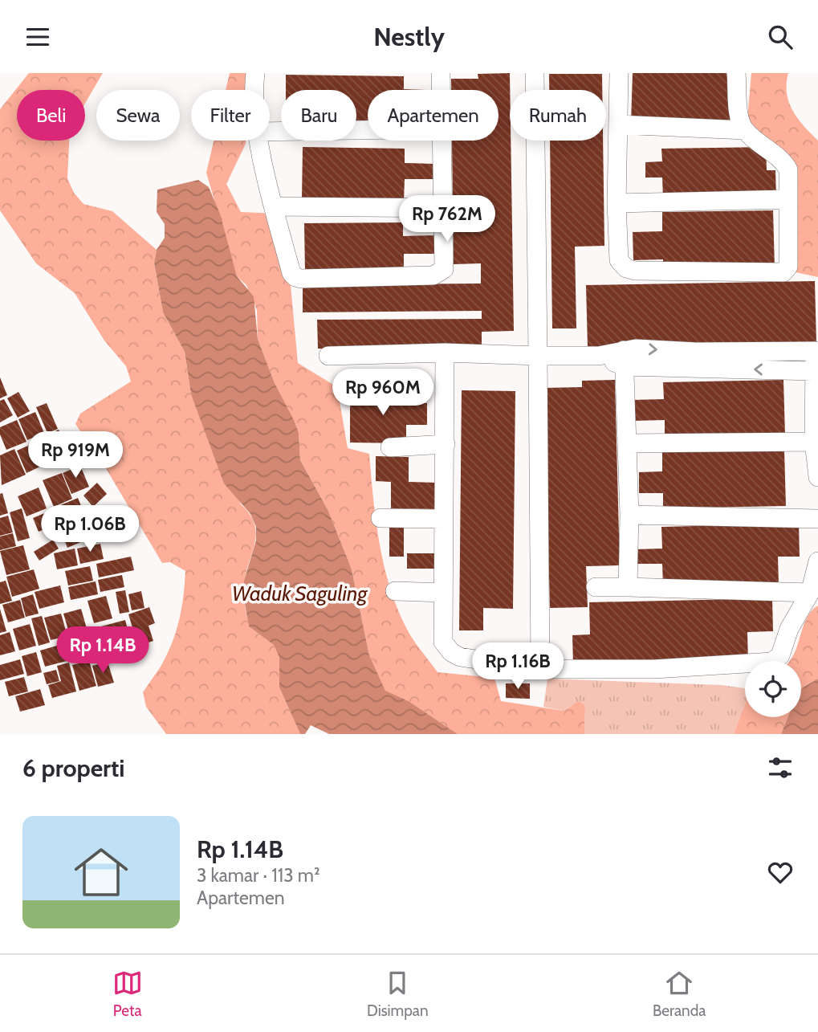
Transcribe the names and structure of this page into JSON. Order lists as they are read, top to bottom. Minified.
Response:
{"water":["Waduk Saguling"],"page":{"header":"Nestly","chip":["Beli","Sewa","Filter","Baru","Apartemen","Rumah"],"price":["Rp 762M","Rp 960M","Rp 919M","Rp 1.06B","Rp 1.14B","Rp 1.16B"],"heading":"6 properti","list":[{"name":"Rp 1.14B","note":"3 kamar · 113 m² · Apartemen"}],"tabs":["Peta","Disimpan","Beranda"]}}
